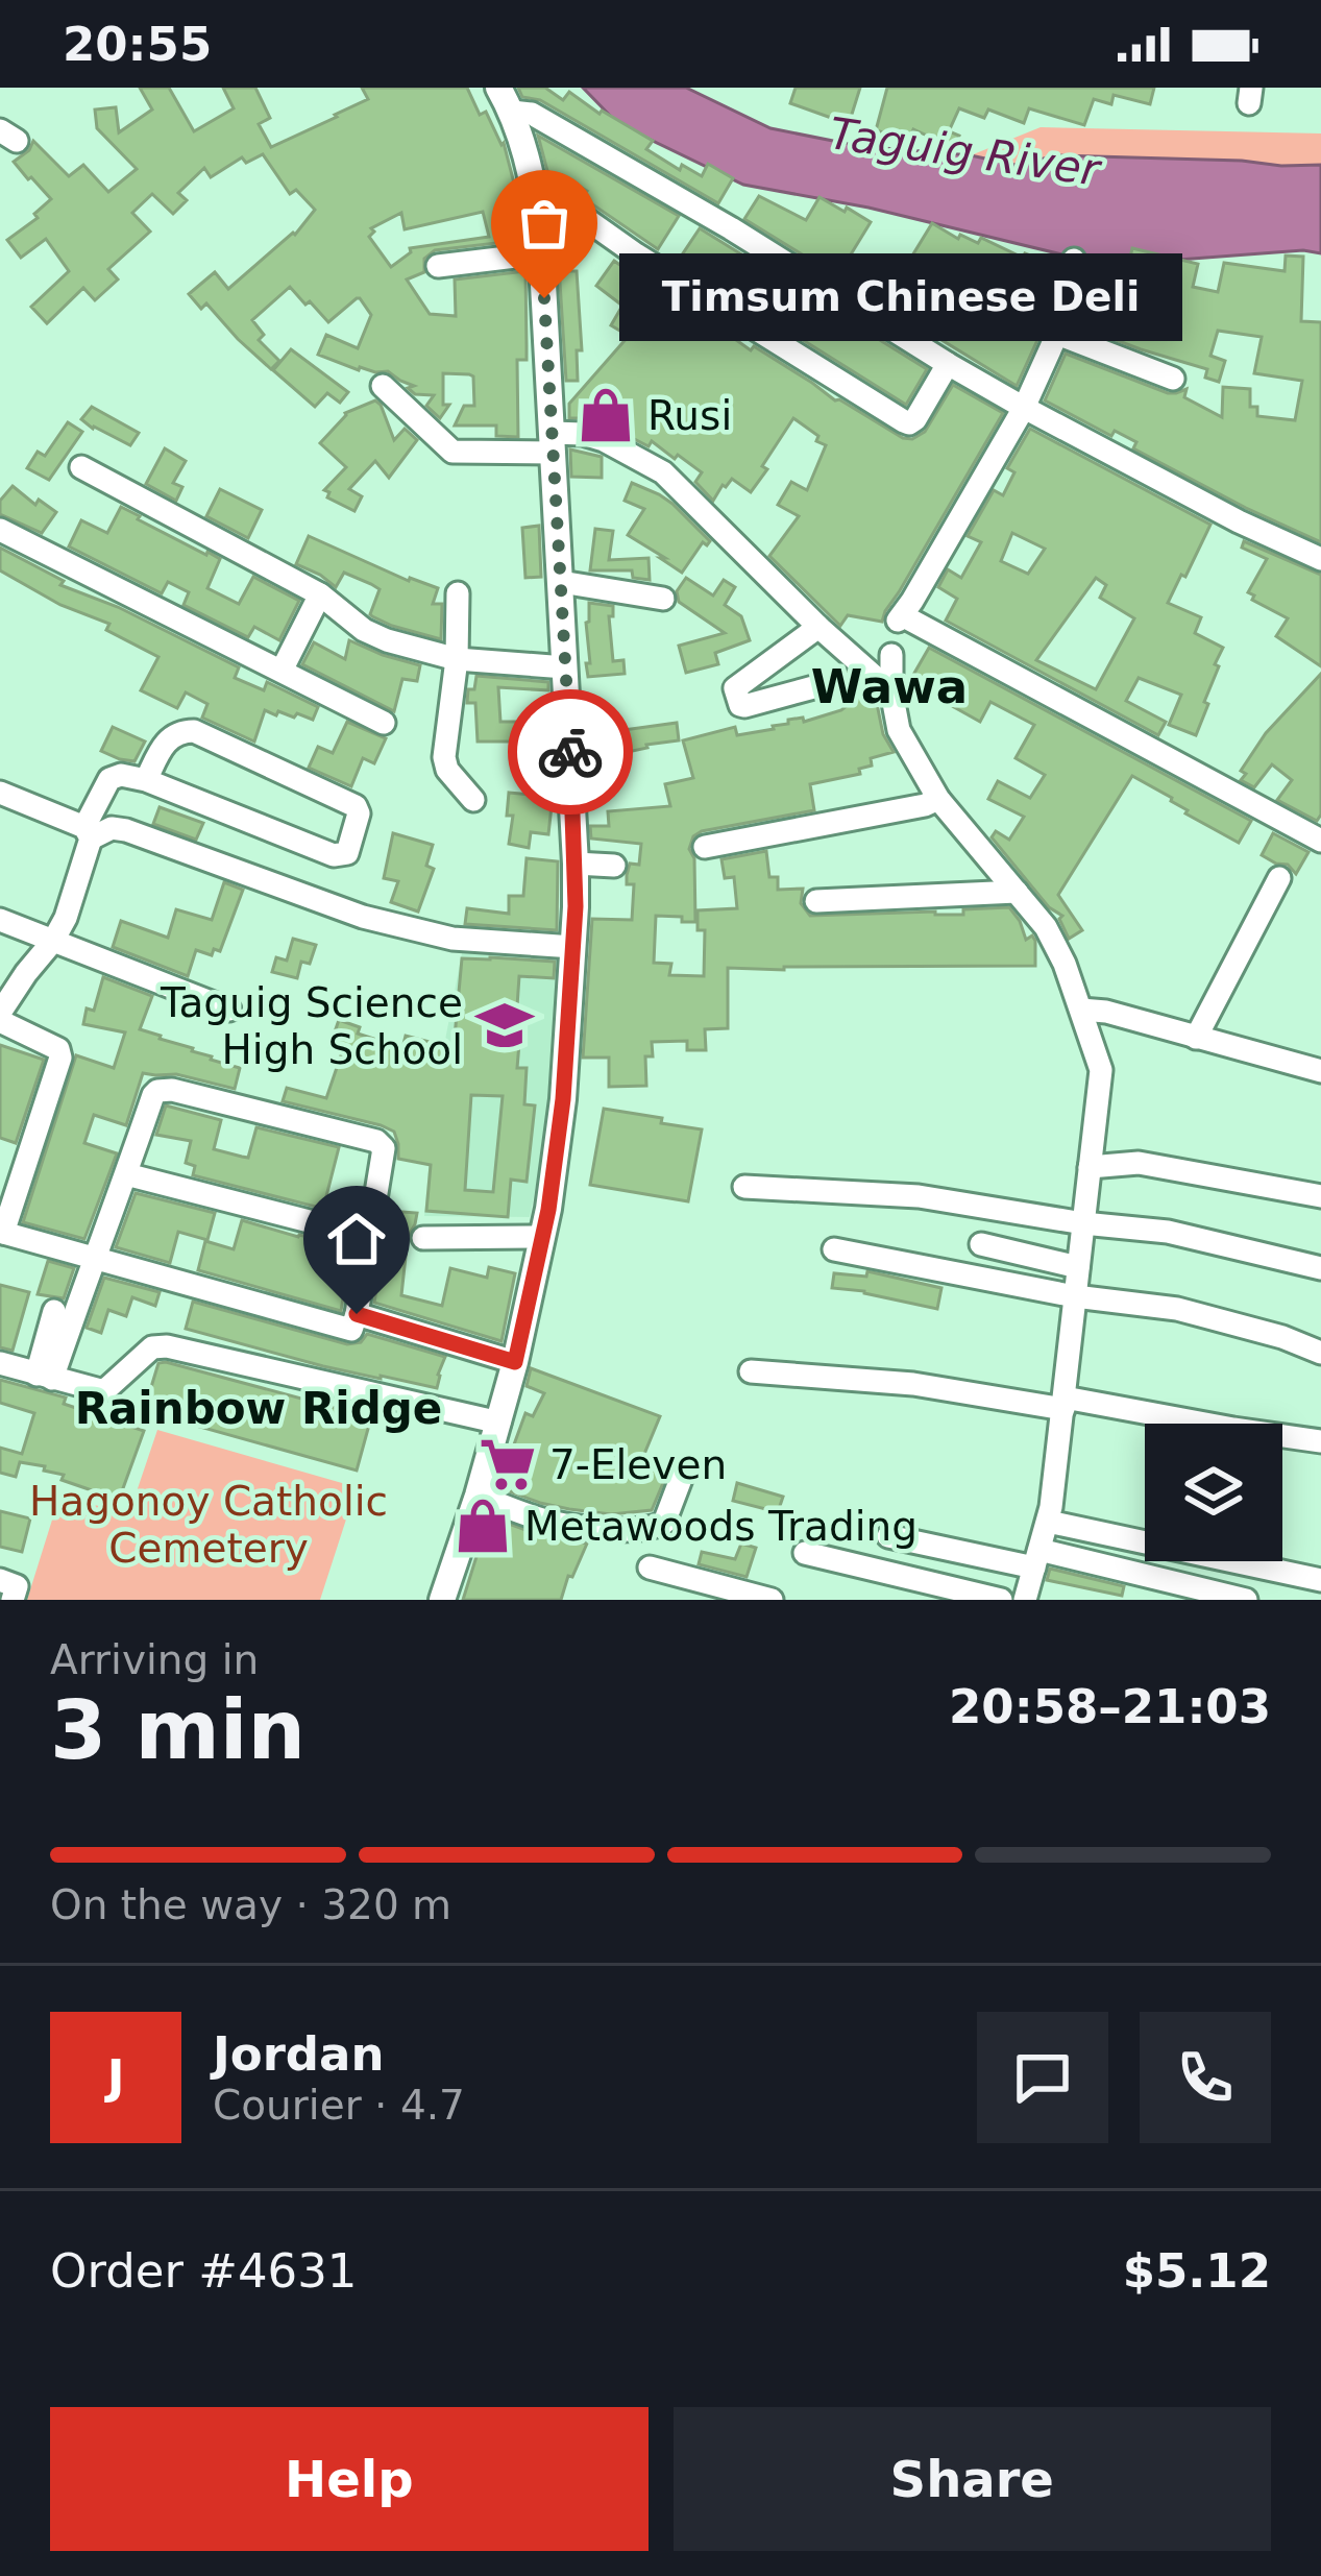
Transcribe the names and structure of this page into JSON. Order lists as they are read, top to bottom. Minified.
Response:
{"districts":["Wawa","Rainbow Ridge"],"water":["Taguig River"],"parks":["Hagonoy Catholic Cemetery"],"places":{"other":["Timsum Chinese Deli"],"shop":["Rusi","Metawoods Trading"],"school or university":["Taguig Science High School"],"supermarket":["7-Eleven"]},"page":{"status":"20:55","bubble":"Timsum Chinese Deli","heading":["3 min","Arriving in","20:58–21:03"],"panel":["Jordan","Courier · 4.7","Order #4631","$5.12"],"bar":"On the way · 320 m","round":"J","buttons":["Help","Share"]}}
